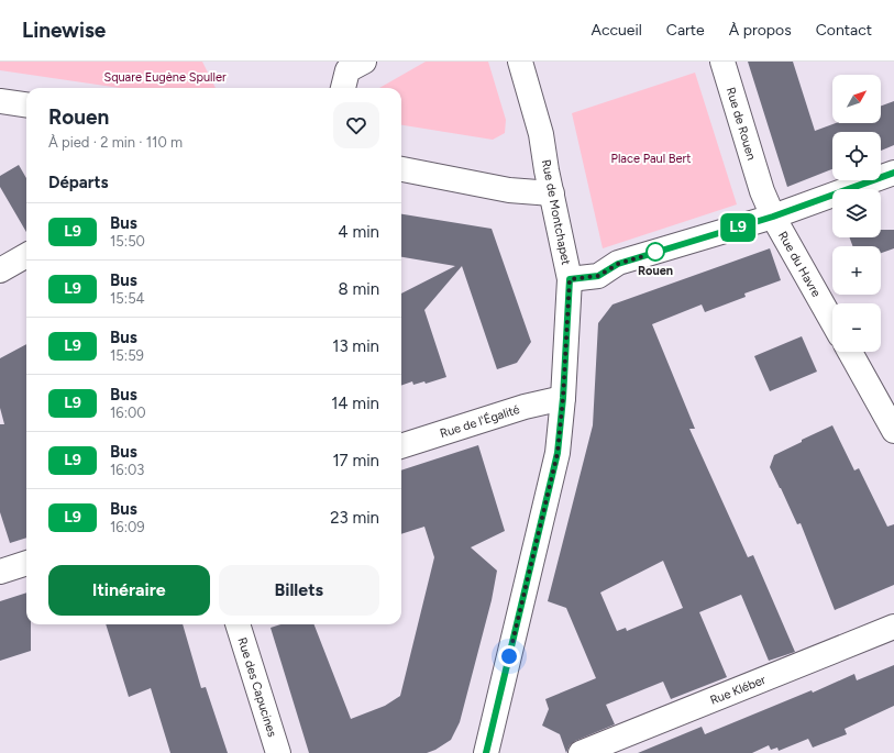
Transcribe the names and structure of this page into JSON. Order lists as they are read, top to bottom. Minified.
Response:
{"streets":{"street":["Rue de Rouen","Rue de Montchapet","Rue du Havre","Rue de l'Égalité","Rue des Capucines","Rue Kléber"]},"crossings":[["Rue de Rouen","Rue du Havre"],["Rue de Montchapet","Rue de l'Égalité"]],"parks":["Square Eugène Spuller","Place Paul Bert"],"places":["Rouen"],"lines":["bus line L9"],"north":"top right","page":{"header":"Linewise","nav":["Accueil","Carte","À propos","Contact"],"on_map":"L9","map_buttons":["+","−"],"heading":[["Rouen","À pied · 2 min · 110 m"],"Départs"],"list":[{"mark":"L9","name":"Bus","note":"15:50","value":"4 min"},{"mark":"L9","name":"Bus","note":"15:54","value":"8 min"},{"mark":"L9","name":"Bus","note":"15:59","value":"13 min"},{"mark":"L9","name":"Bus","note":"16:00","value":"14 min"},{"mark":"L9","name":"Bus","note":"16:03","value":"17 min"},{"mark":"L9","name":"Bus","note":"16:09","value":"23 min"}],"buttons":["Itinéraire","Billets"]}}
